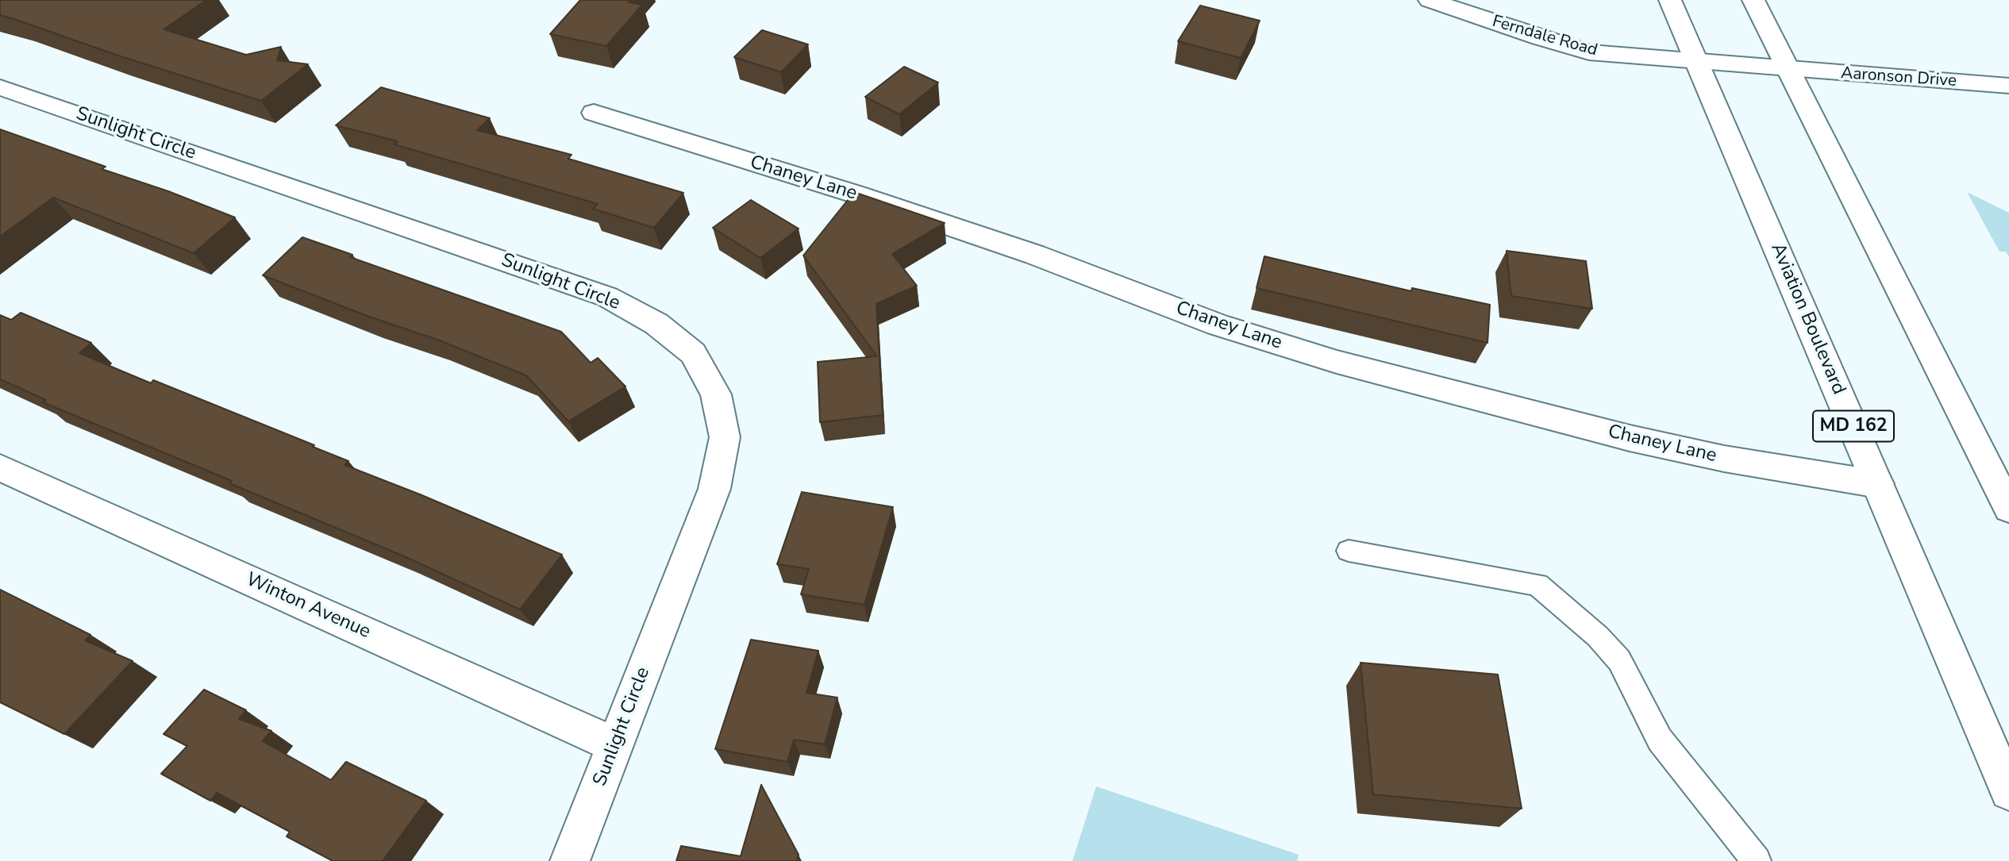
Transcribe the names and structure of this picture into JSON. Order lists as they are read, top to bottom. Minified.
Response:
{"streets":{"street":["Ferndale Road","Aaronson Drive","Sunlight Circle","Chaney Lane","Aviation Boulevard","MD 162","Winton Avenue"]},"crossings":[["Ferndale Road","Aaronson Drive"],["Ferndale Road","Aviation Boulevard"],["Sunlight Circle","Winton Avenue"],["Chaney Lane","Aviation Boulevard"]]}
